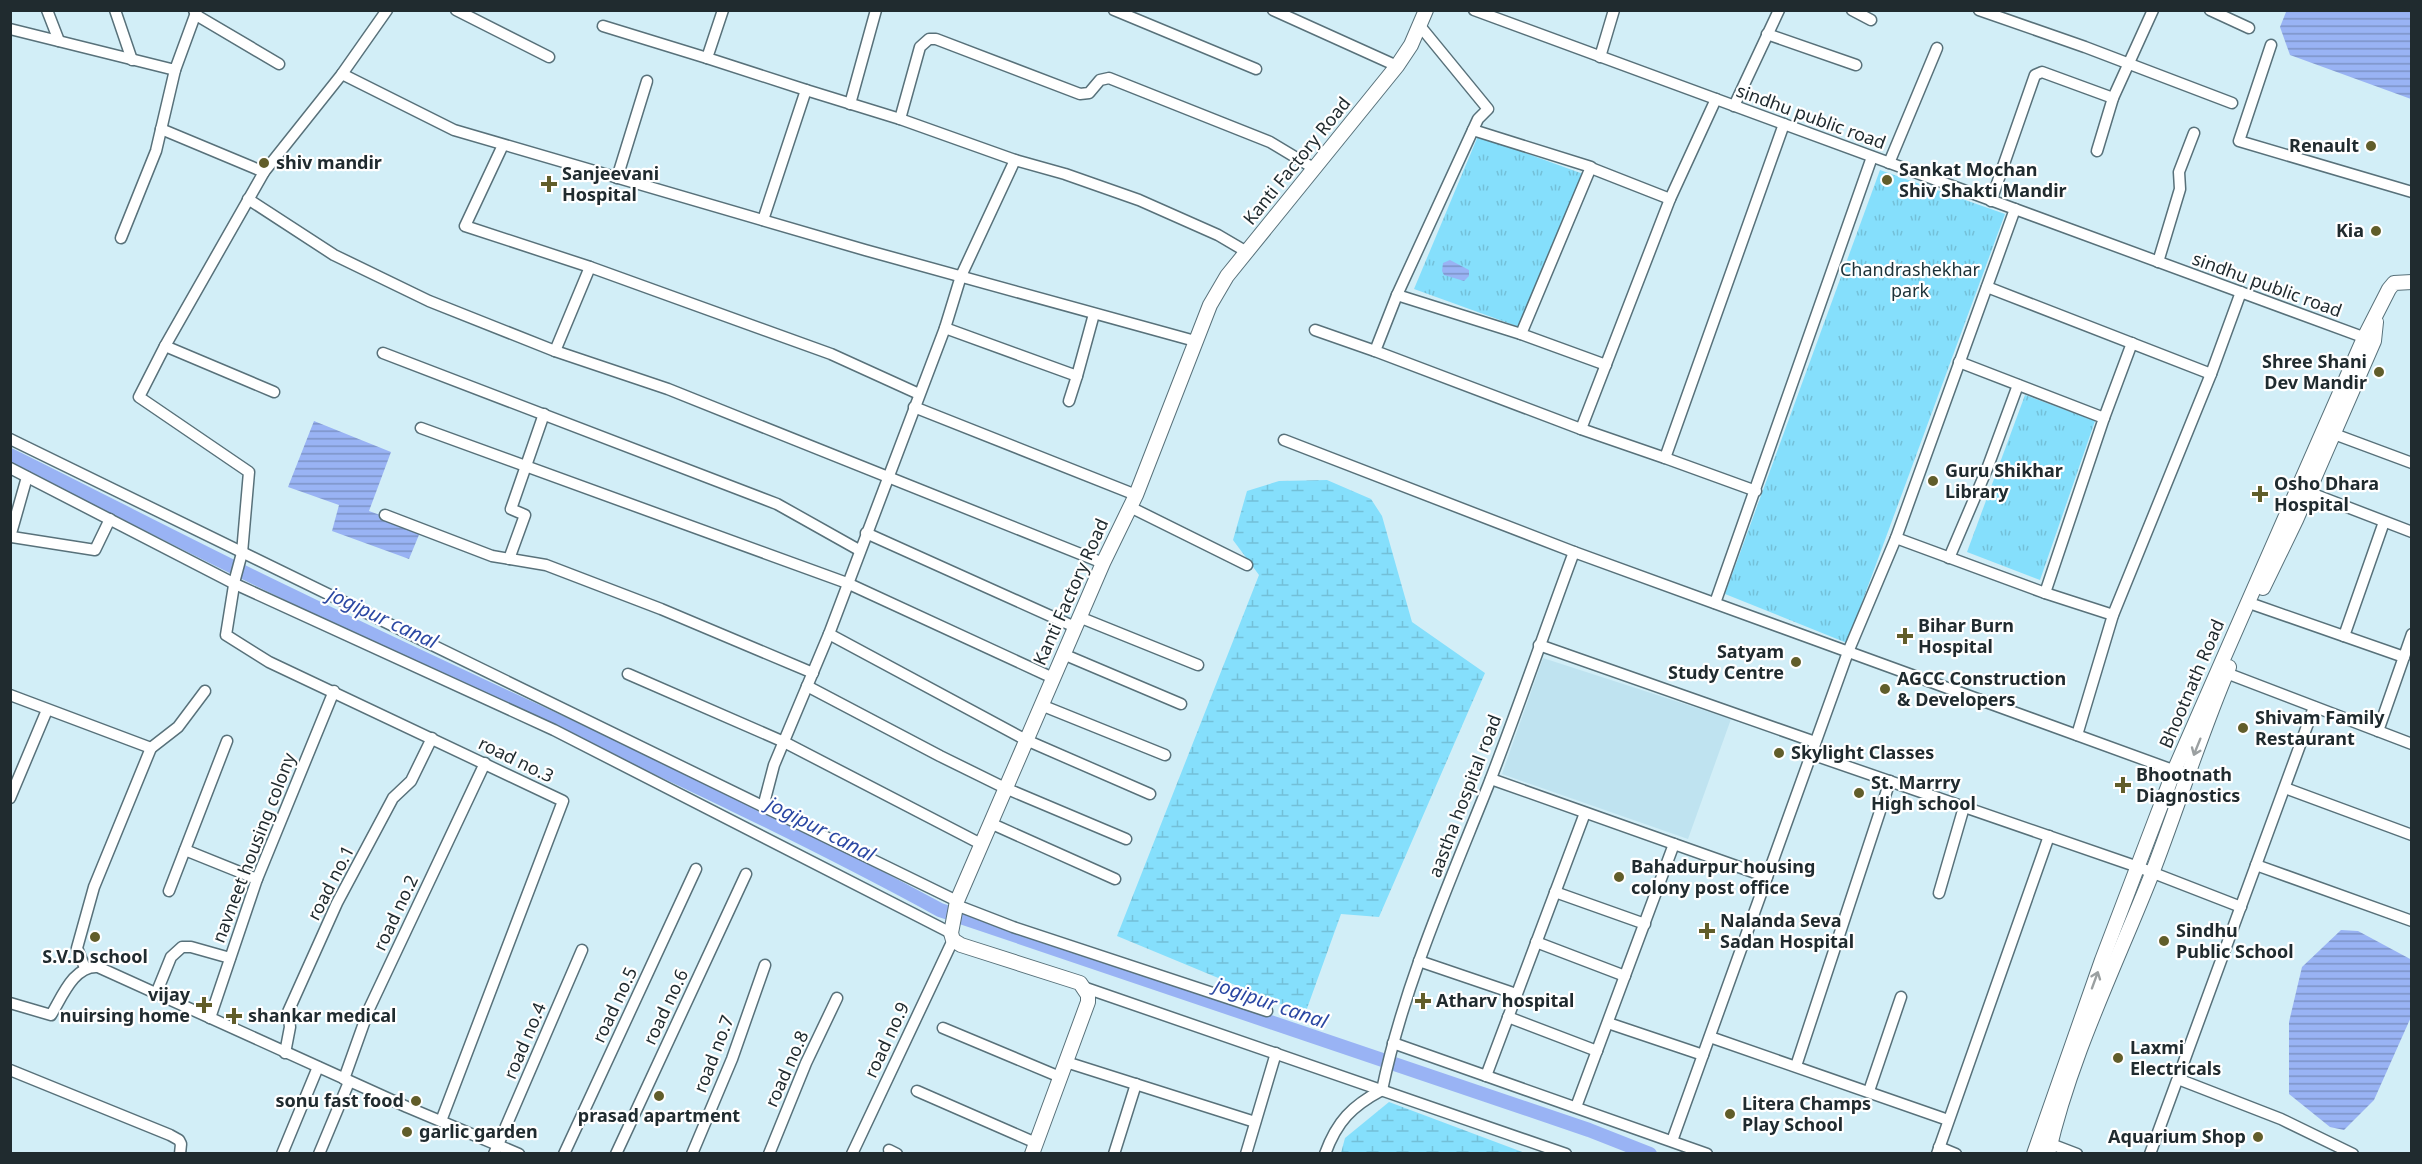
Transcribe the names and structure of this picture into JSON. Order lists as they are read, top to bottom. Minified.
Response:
{"streets":{"street":["sindhu public road","Kanti Factory Road","Bhootnath Road","road no.3","aastha hospital road","navneet housing colony","road no.1","road no.2","road no.5","road no.6","road no.9","road no.4","road no.7","road no.8"]},"crossings":[["sindhu public road","Bhootnath Road"],["Kanti Factory Road","road no.9"],["road no.3","navneet housing colony"],["road no.3","road no.1"],["road no.3","road no.2"]],"water":["jogipur canal"],"parks":["Chandrashekhar park"],"places":{"other":["Renault","shiv mandir","Sankat Mochan Shiv Shakti Mandir","Kia","Shree Shani Dev Mandir","Guru Shikhar Library","Satyam Study Centre","AGCC Construction & Developers","Shivam Family Restaurant","Skylight Classes","St. Marrry High school","Bahadurpur housing colony post office","S.V.D school","Sindhu Public School","Laxmi Electricals","prasad apartment","sonu fast food","Litera Champs Play School","garlic garden","Aquarium Shop"],"health":["Sanjeevani Hospital","Osho Dhara Hospital","Bihar Burn Hospital","Bhootnath Diagnostics","Nalanda Seva Sadan Hospital","Atharv hospital","vijay nuirsing home","shankar medical"]}}
